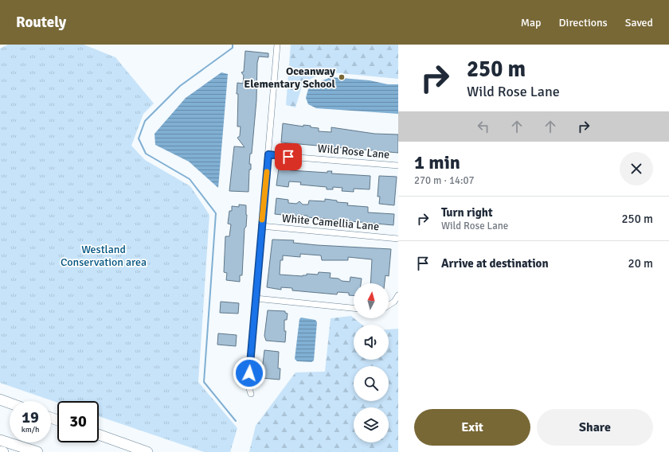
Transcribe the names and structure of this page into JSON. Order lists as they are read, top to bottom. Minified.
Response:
{"streets":{"street":["Wild Rose Lane","White Camellia Lane"]},"parks":["Westland Conservation area"],"places":["Oceanway Elementary School"],"north":"top","page":{"header":"Routely","nav":["Map","Directions","Saved"],"turn":["250 m","Wild Rose Lane"],"heading":["1 min","270 m · 14:07"],"list":[{"name":"Turn right","note":"Wild Rose Lane","value":"250 m"},{"name":"Arrive at destination","value":"20 m"}],"speed":"19 km/h","limit":"30","buttons":["Exit","Share"]}}
